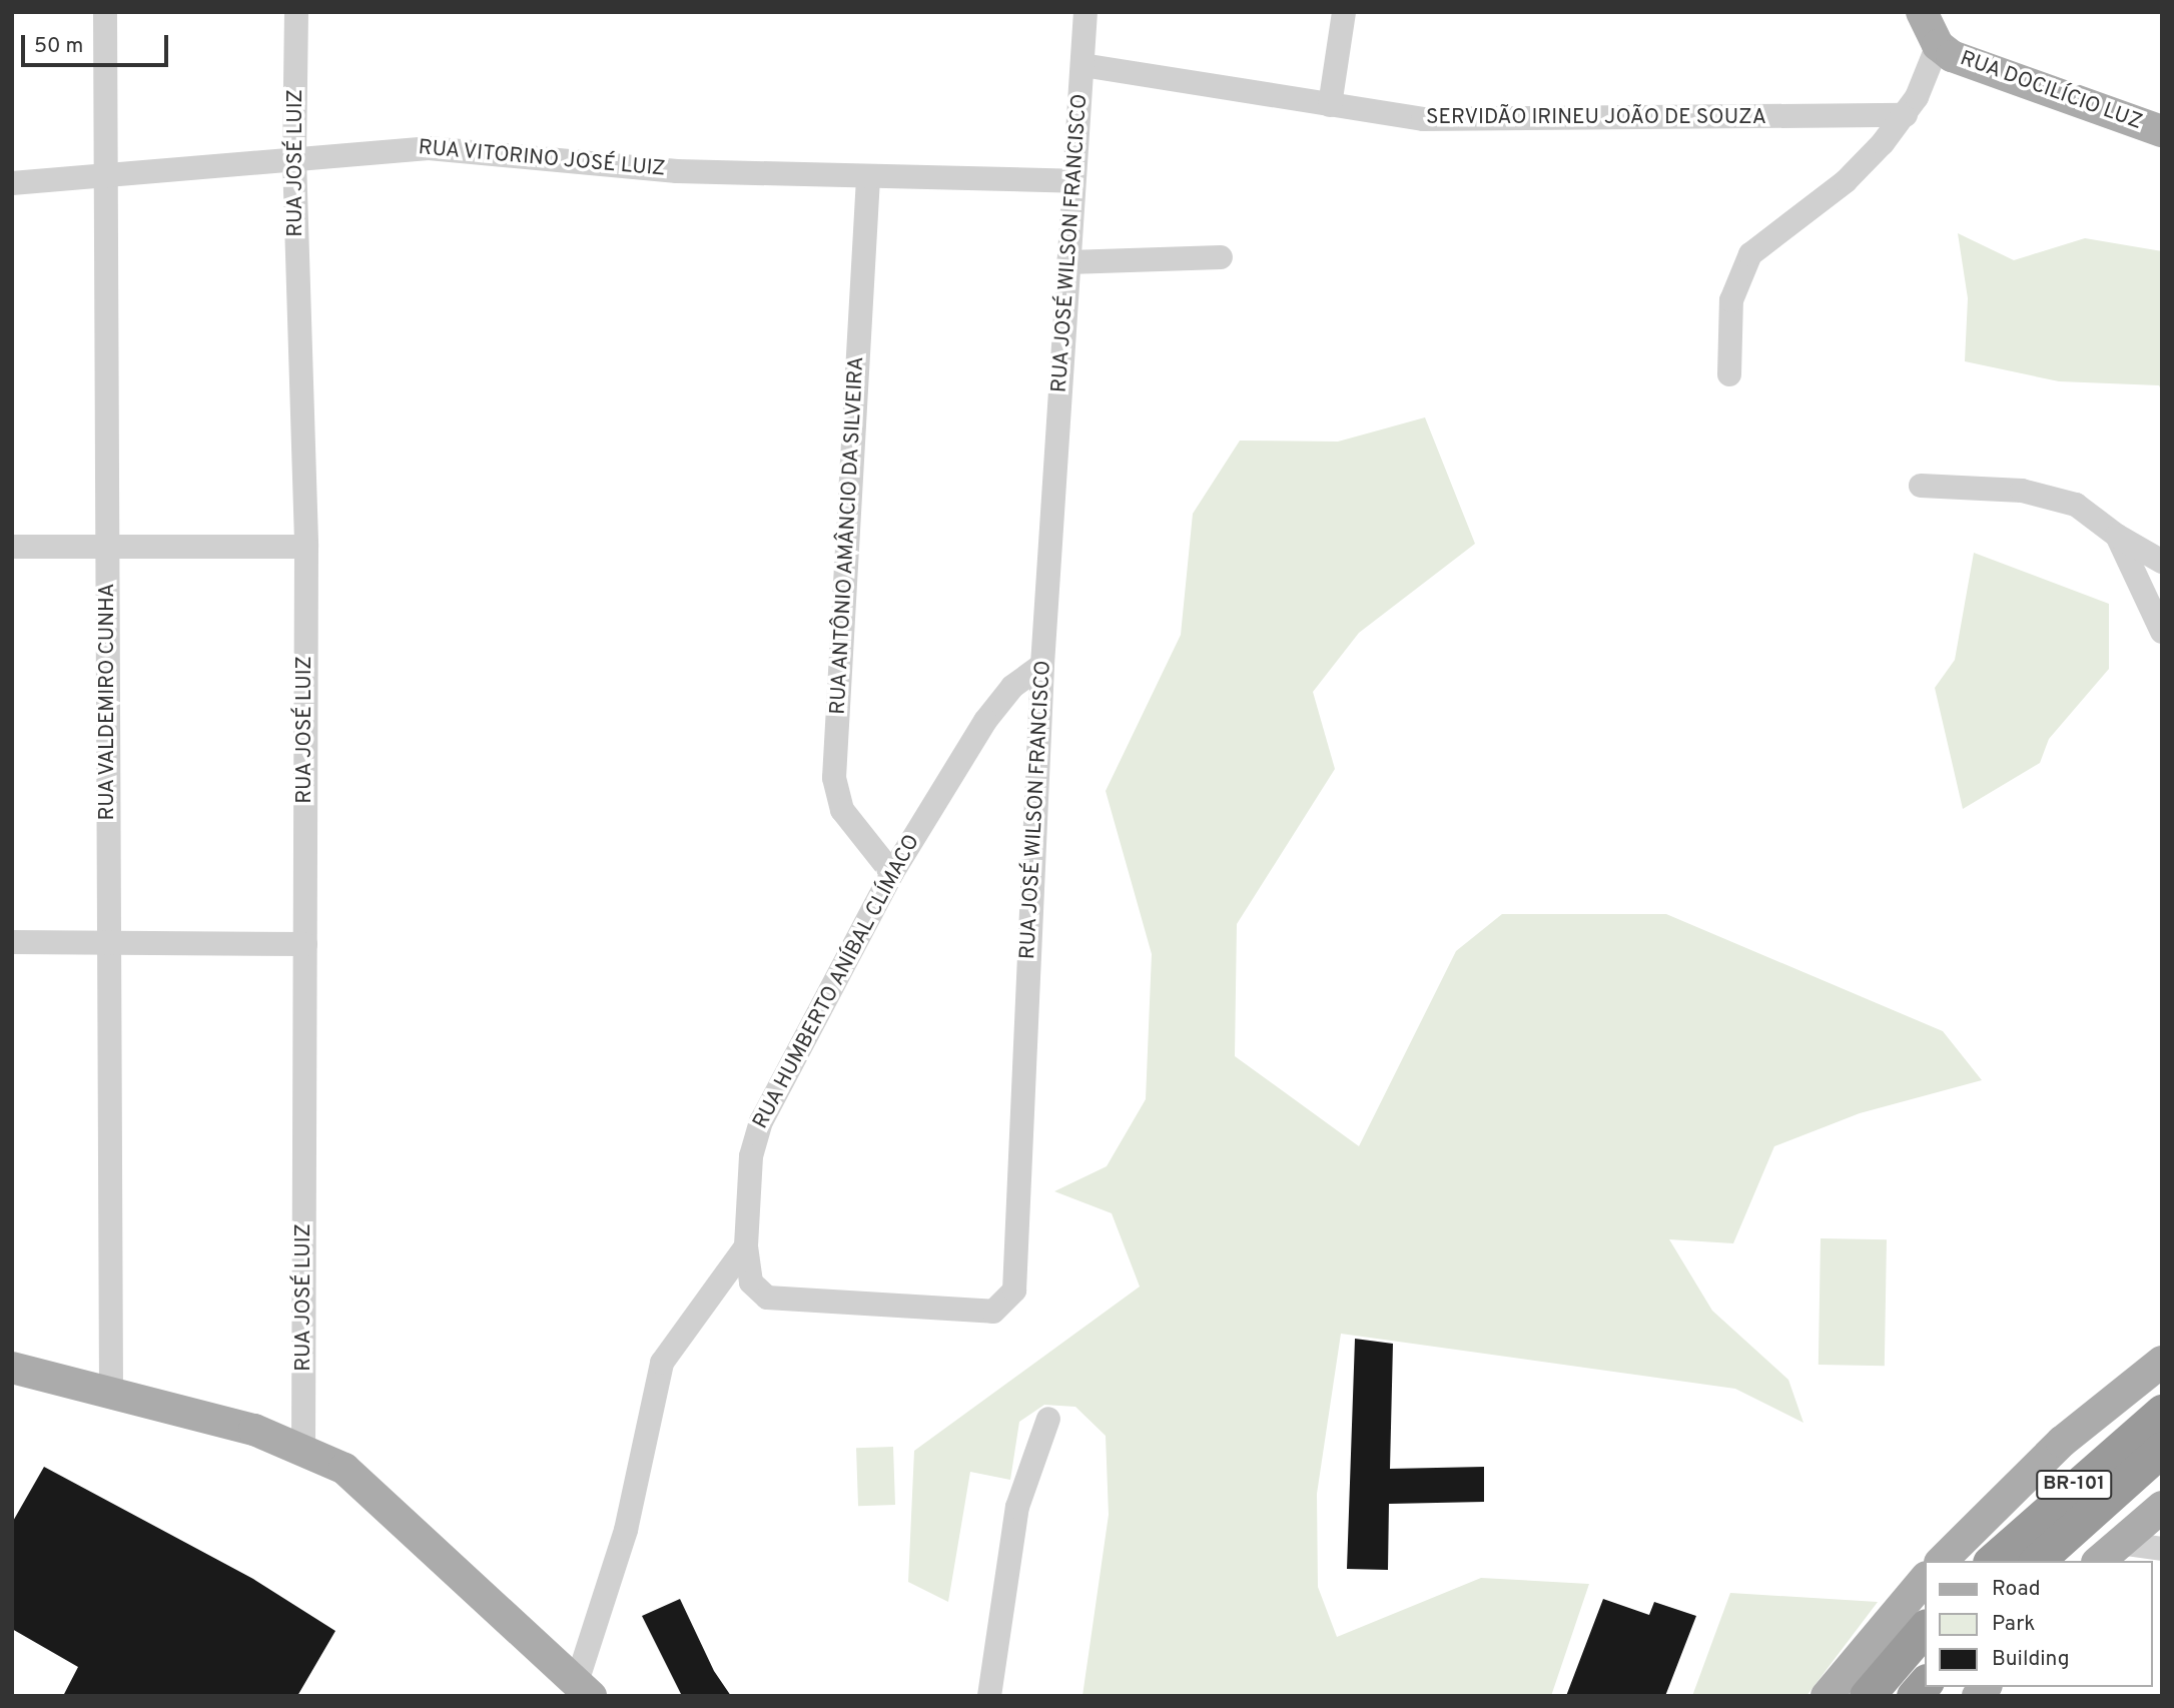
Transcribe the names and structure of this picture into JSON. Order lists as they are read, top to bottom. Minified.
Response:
{"streets":{"highway":["BR-101"],"main road":["RUA DOCILÍCIO LUZ"],"street":["SERVIDÃO IRINEU JOÃO DE SOUZA","RUA VITORINO JOSÉ LUIZ","RUA JOSÉ LUIZ","RUA JOSÉ WILSON FRANCISCO","RUA ANTÔNIO AMÂNCIO DA SILVEIRA","RUA VALDEMIRO CUNHA","RUA HUMBERTO ANÍBAL CLÍMACO"]},"crossings":[["SERVIDÃO IRINEU JOÃO DE SOUZA","RUA JOSÉ WILSON FRANCISCO"],["RUA VITORINO JOSÉ LUIZ","RUA JOSÉ LUIZ"],["RUA VITORINO JOSÉ LUIZ","RUA JOSÉ WILSON FRANCISCO"],["RUA VITORINO JOSÉ LUIZ","RUA ANTÔNIO AMÂNCIO DA SILVEIRA"],["RUA VITORINO JOSÉ LUIZ","RUA VALDEMIRO CUNHA"],["RUA JOSÉ WILSON FRANCISCO","RUA HUMBERTO ANÍBAL CLÍMACO"],["RUA ANTÔNIO AMÂNCIO DA SILVEIRA","RUA HUMBERTO ANÍBAL CLÍMACO"]],"legend":["Road","Park","Building"],"scale_bar":"50 m"}
